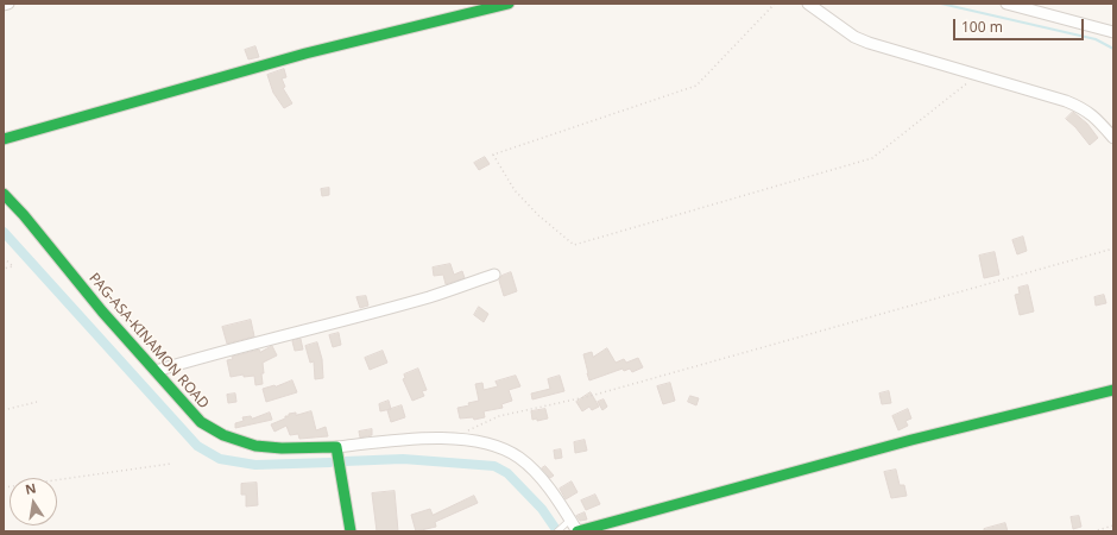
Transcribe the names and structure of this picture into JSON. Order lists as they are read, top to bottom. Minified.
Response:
{"streets":{"street":["PAG-ASA-KINAMON ROAD"]},"scale_bar":"100 m","north":"top"}
